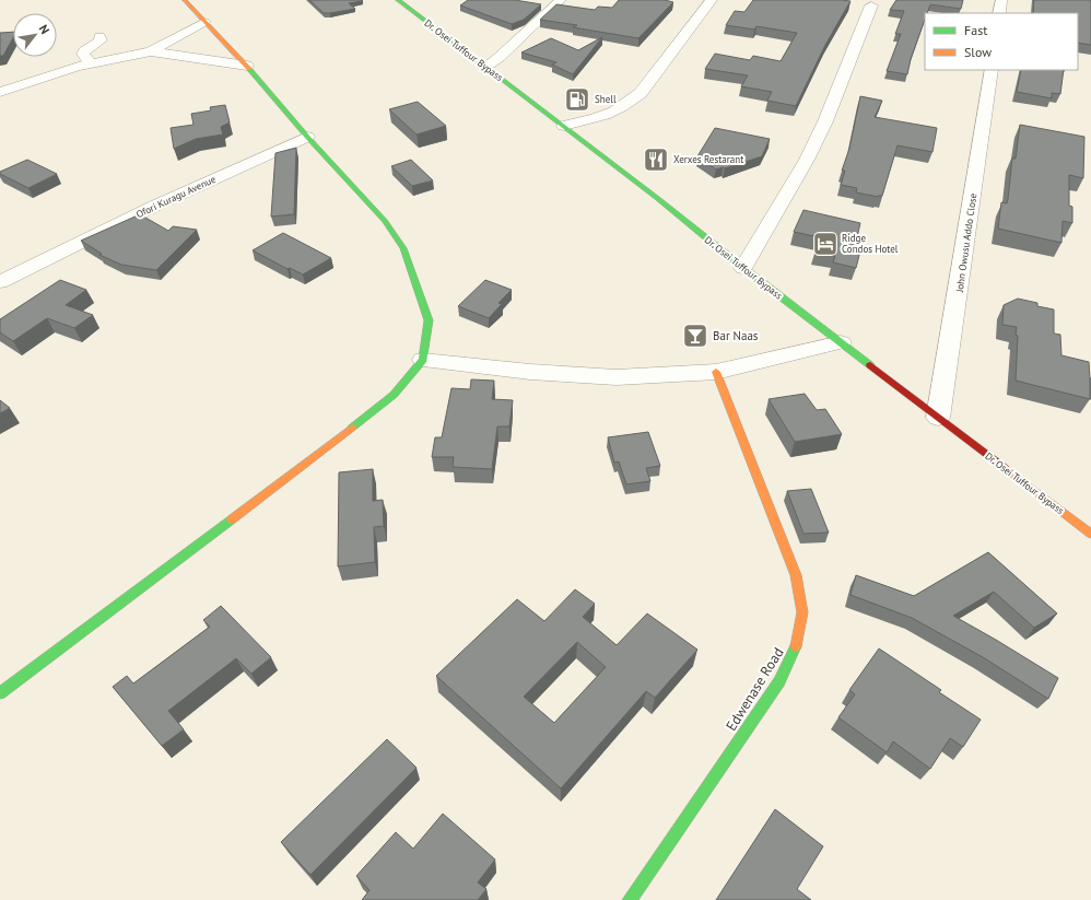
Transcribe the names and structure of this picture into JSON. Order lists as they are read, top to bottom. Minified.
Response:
{"streets":{"main road":["Dr. Osei Tuffour Bypass","Edwenase Road"],"street":["Ofori Kuragu Avenue","John Owusu Addo Close"]},"crossings":[["Dr. Osei Tuffour Bypass","John Owusu Addo Close"]],"places":{"fuel station":["Shell"],"restaurant":["Xerxes Restarant"],"hotel":["Ridge Condos Hotel"],"bar":["Bar Naas"]},"legend":["Fast","Slow"],"north":"top right"}
